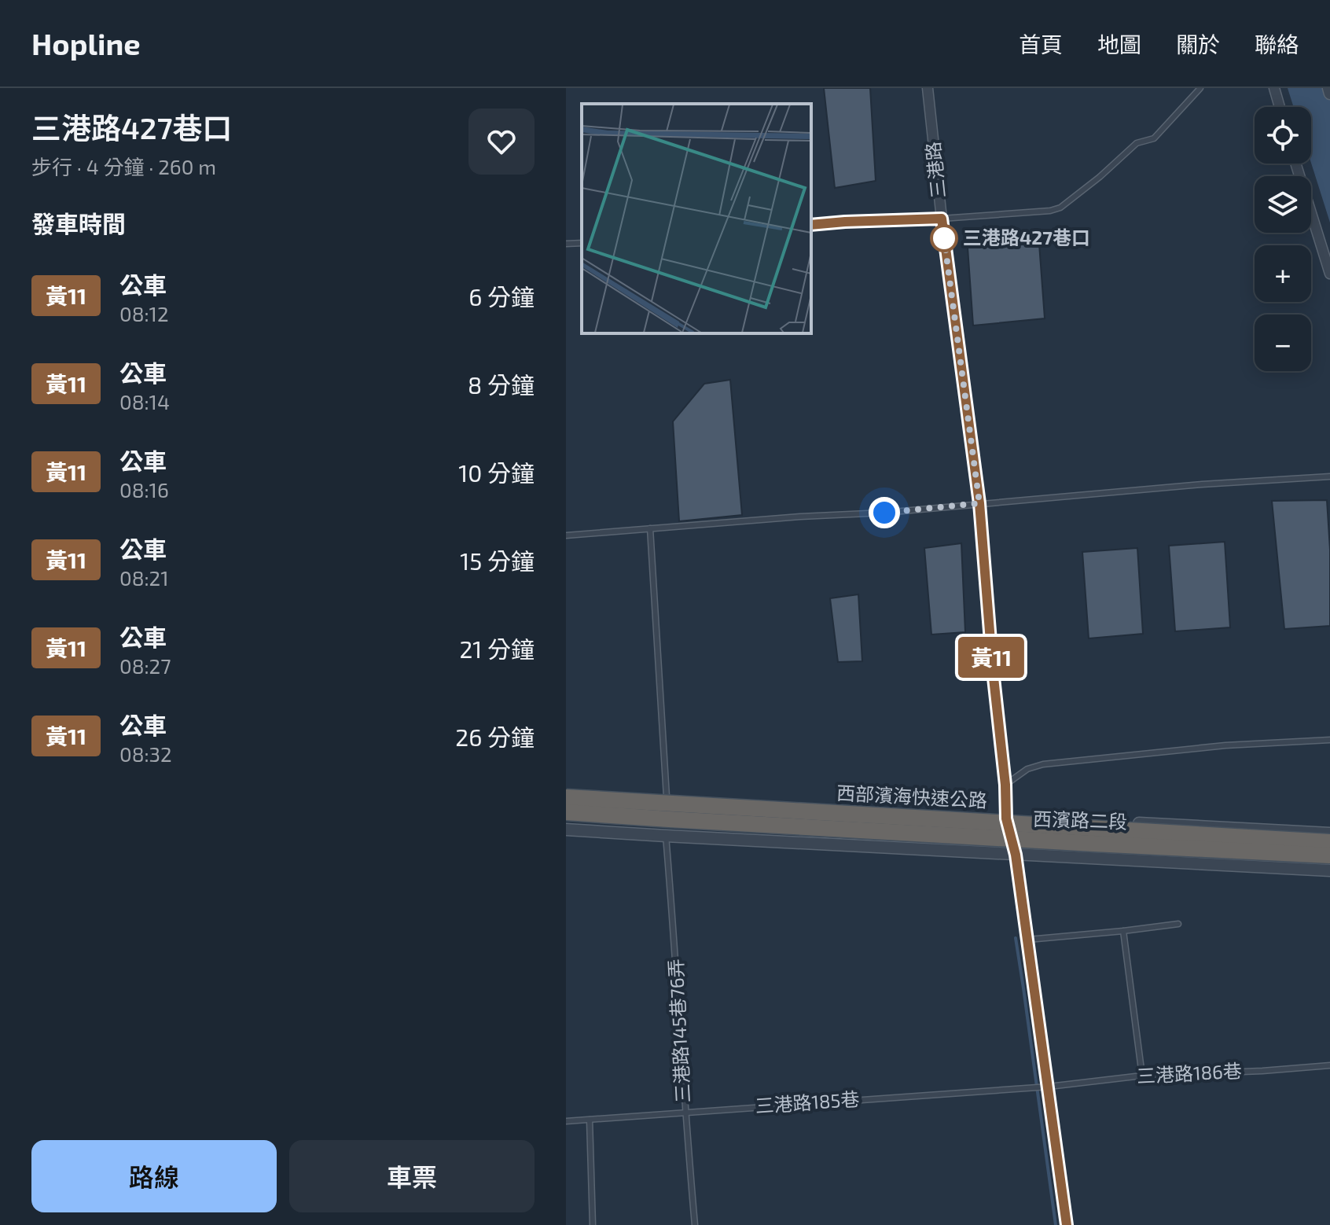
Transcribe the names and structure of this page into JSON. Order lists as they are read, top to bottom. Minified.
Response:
{"streets":{"highway":["西部濱海快速公路"],"street":["三港路","西濱路二段"],"lane":["三港路145巷76弄","三港路186巷","三港路185巷"]},"crossings":[["三港路","西濱路二段"],["三港路","三港路186巷"],["三港路","三港路185巷"],["西濱路二段","三港路145巷76弄"],["三港路145巷76弄","三港路185巷"],["三港路186巷","三港路185巷"]],"places":["三港路427巷口"],"lines":["bus line 黃11"],"page":{"header":"Hopline","nav":["首頁","地圖","關於","聯絡"],"heading":[["三港路427巷口","步行 · 4 分鐘 · 260 m"],"發車時間"],"on_map":"黃11","map_buttons":["+","−"],"list":[{"mark":"黃11","name":"公車","note":"08:12","value":"6 分鐘"},{"mark":"黃11","name":"公車","note":"08:14","value":"8 分鐘"},{"mark":"黃11","name":"公車","note":"08:16","value":"10 分鐘"},{"mark":"黃11","name":"公車","note":"08:21","value":"15 分鐘"},{"mark":"黃11","name":"公車","note":"08:27","value":"21 分鐘"},{"mark":"黃11","name":"公車","note":"08:32","value":"26 分鐘"}],"buttons":["路線","車票"]}}
